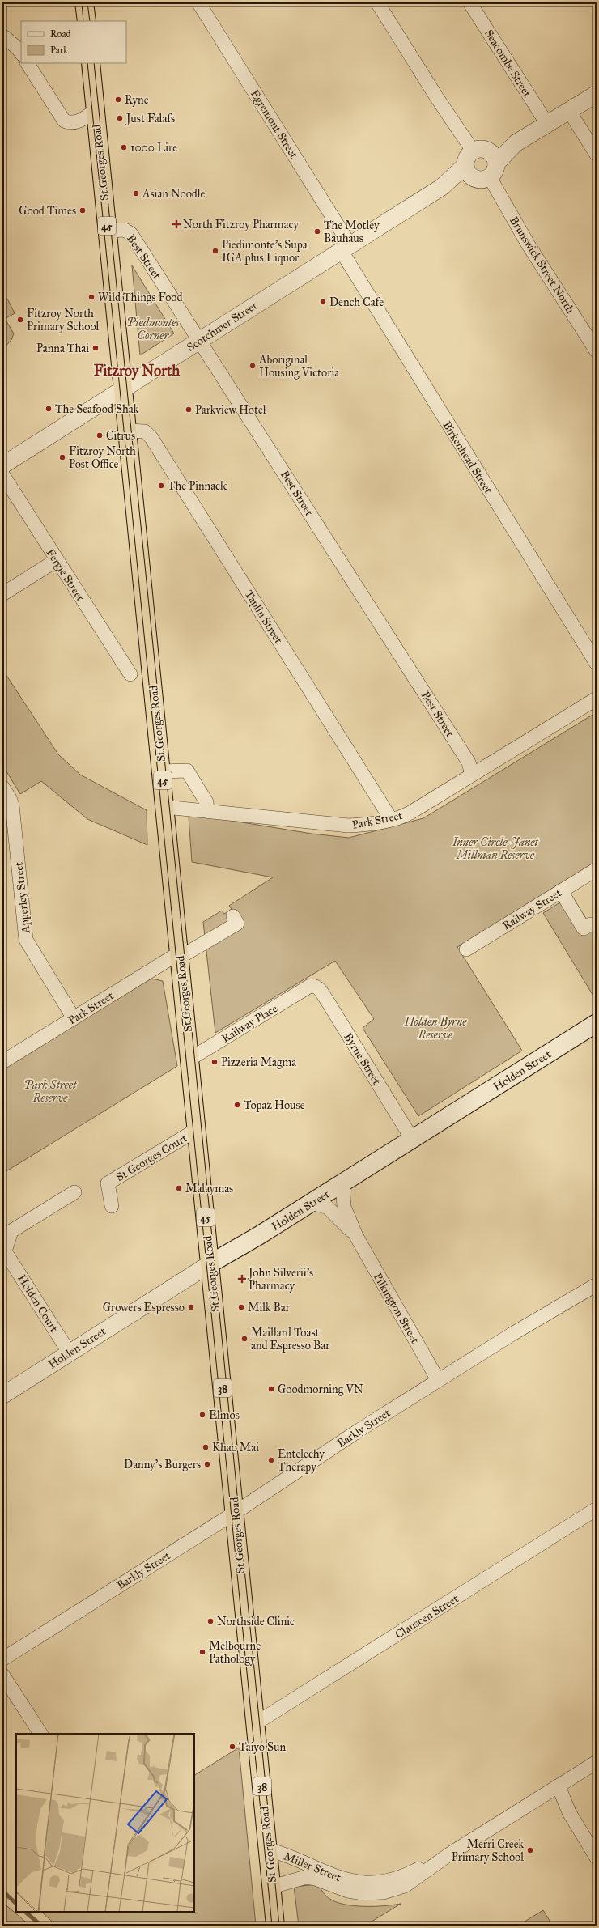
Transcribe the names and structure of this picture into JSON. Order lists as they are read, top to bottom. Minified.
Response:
{"streets":{"highway":["St Georges Road","45","38"],"main road":["Holden Street"],"street":["Seacombe Street","Egremont Street","Best Street","Brunswick Street North","Scotchmer Street","Birkenhead Street","Fergie Street","Taplin Street","Park Street","Apperley Street","Railway Street","Railway Place","Byrne Street","St Georges Court","Holden Court","Pilkington Street","Barkly Street","Clauscen Street","Miller Street"]},"crossings":[["Egremont Street","Scotchmer Street"],["Egremont Street","Birkenhead Street"],["St Georges Road","Best Street"],["St Georges Road","Scotchmer Street"],["St Georges Road","Taplin Street"],["St Georges Road","Park Street"],["St Georges Road","Railway Place"],["St Georges Road","Holden Street"],["St Georges Road","St Georges Court"],["St Georges Road","Barkly Street"],["St Georges Road","Clauscen Street"],["St Georges Road","Miller Street"],["Best Street","Scotchmer Street"],["Best Street","Park Street"],["Scotchmer Street","Birkenhead Street"],["Taplin Street","Park Street"],["Park Street","Apperley Street"],["Railway Place","Byrne Street"],["Byrne Street","Holden Street"],["Holden Street","Holden Court"],["Holden Street","Pilkington Street"],["Pilkington Street","Barkly Street"]],"districts":["Fitzroy North"],"parks":["Piedmontes Corner","Inner Circle-Janet Millman Reserve","Holden Byrne Reserve","Park Street Reserve"],"places":{"other":["Ryne","Just Falafs","1000 Lire","Asian Noodle","Good Times","The Motley Bauhaus","Piedimonte's Supa IGA plus Liquor","Wild Things Food","Dench Cafe","Fitzroy North Primary School","Panna Thai","Aboriginal Housing Victoria","The Seafood Shak","Parkview Hotel","Citrus","Fitzroy North Post Office","The Pinnacle","Pizzeria Magma","Topaz House","Malaymas","Growers Espresso","Milk Bar","Maillard Toast and Espresso Bar","Goodmorning VN","Elmos","Khao Mai","Entelechy Therapy","Danny's Burgers","Northside Clinic","Melbourne Pathology","Taiyo Sun","Merri Creek Primary School"],"health":["North Fitzroy Pharmacy","John Silverii's Pharmacy"]},"legend":["Road","Park"]}
